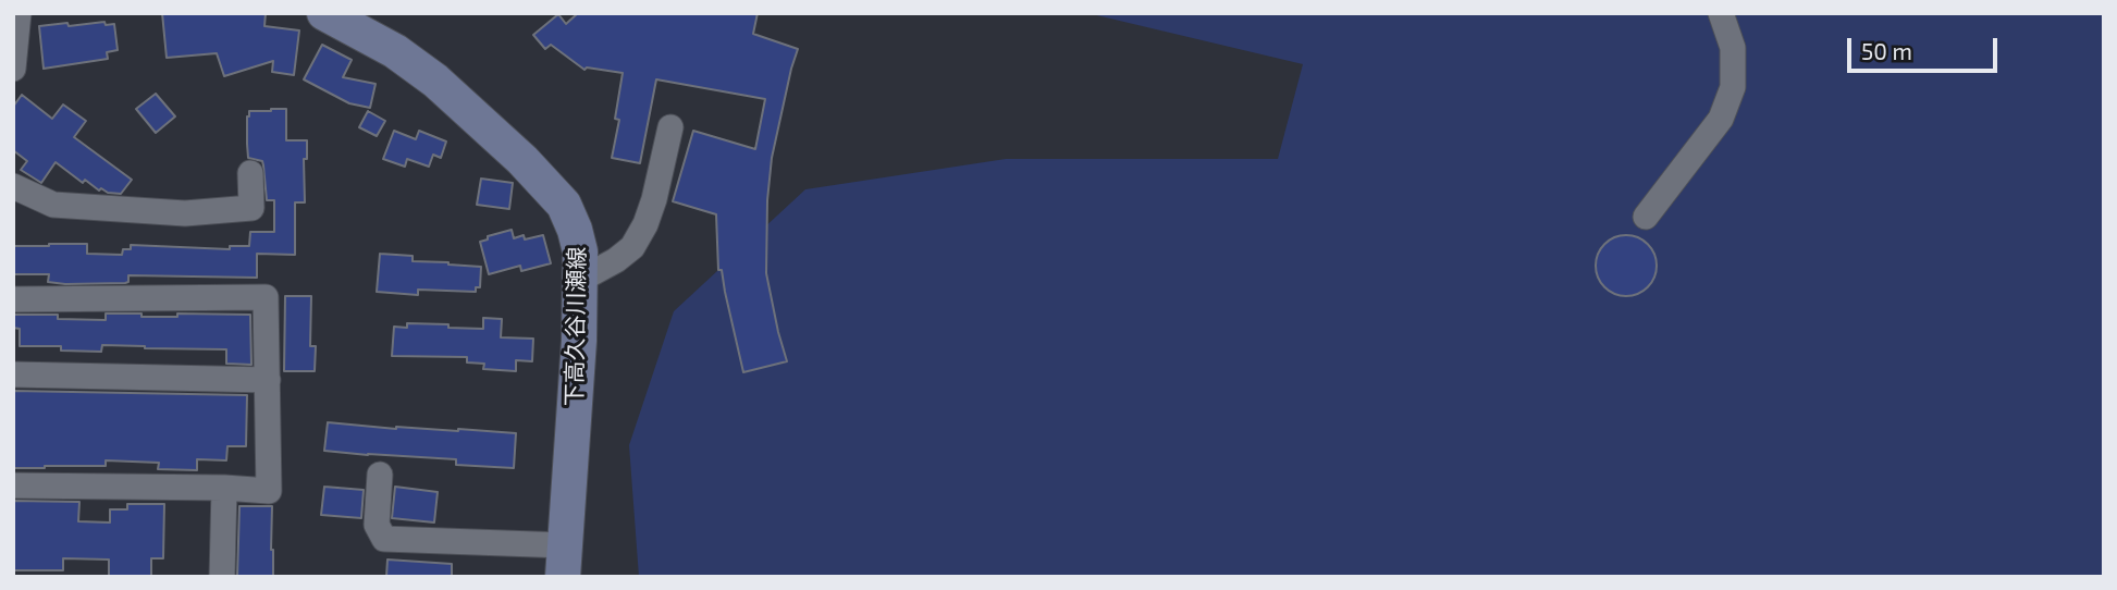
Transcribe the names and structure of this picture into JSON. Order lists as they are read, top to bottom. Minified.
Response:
{"streets":{"main road":["下高久谷川瀬線"]},"scale_bar":"50 m"}
